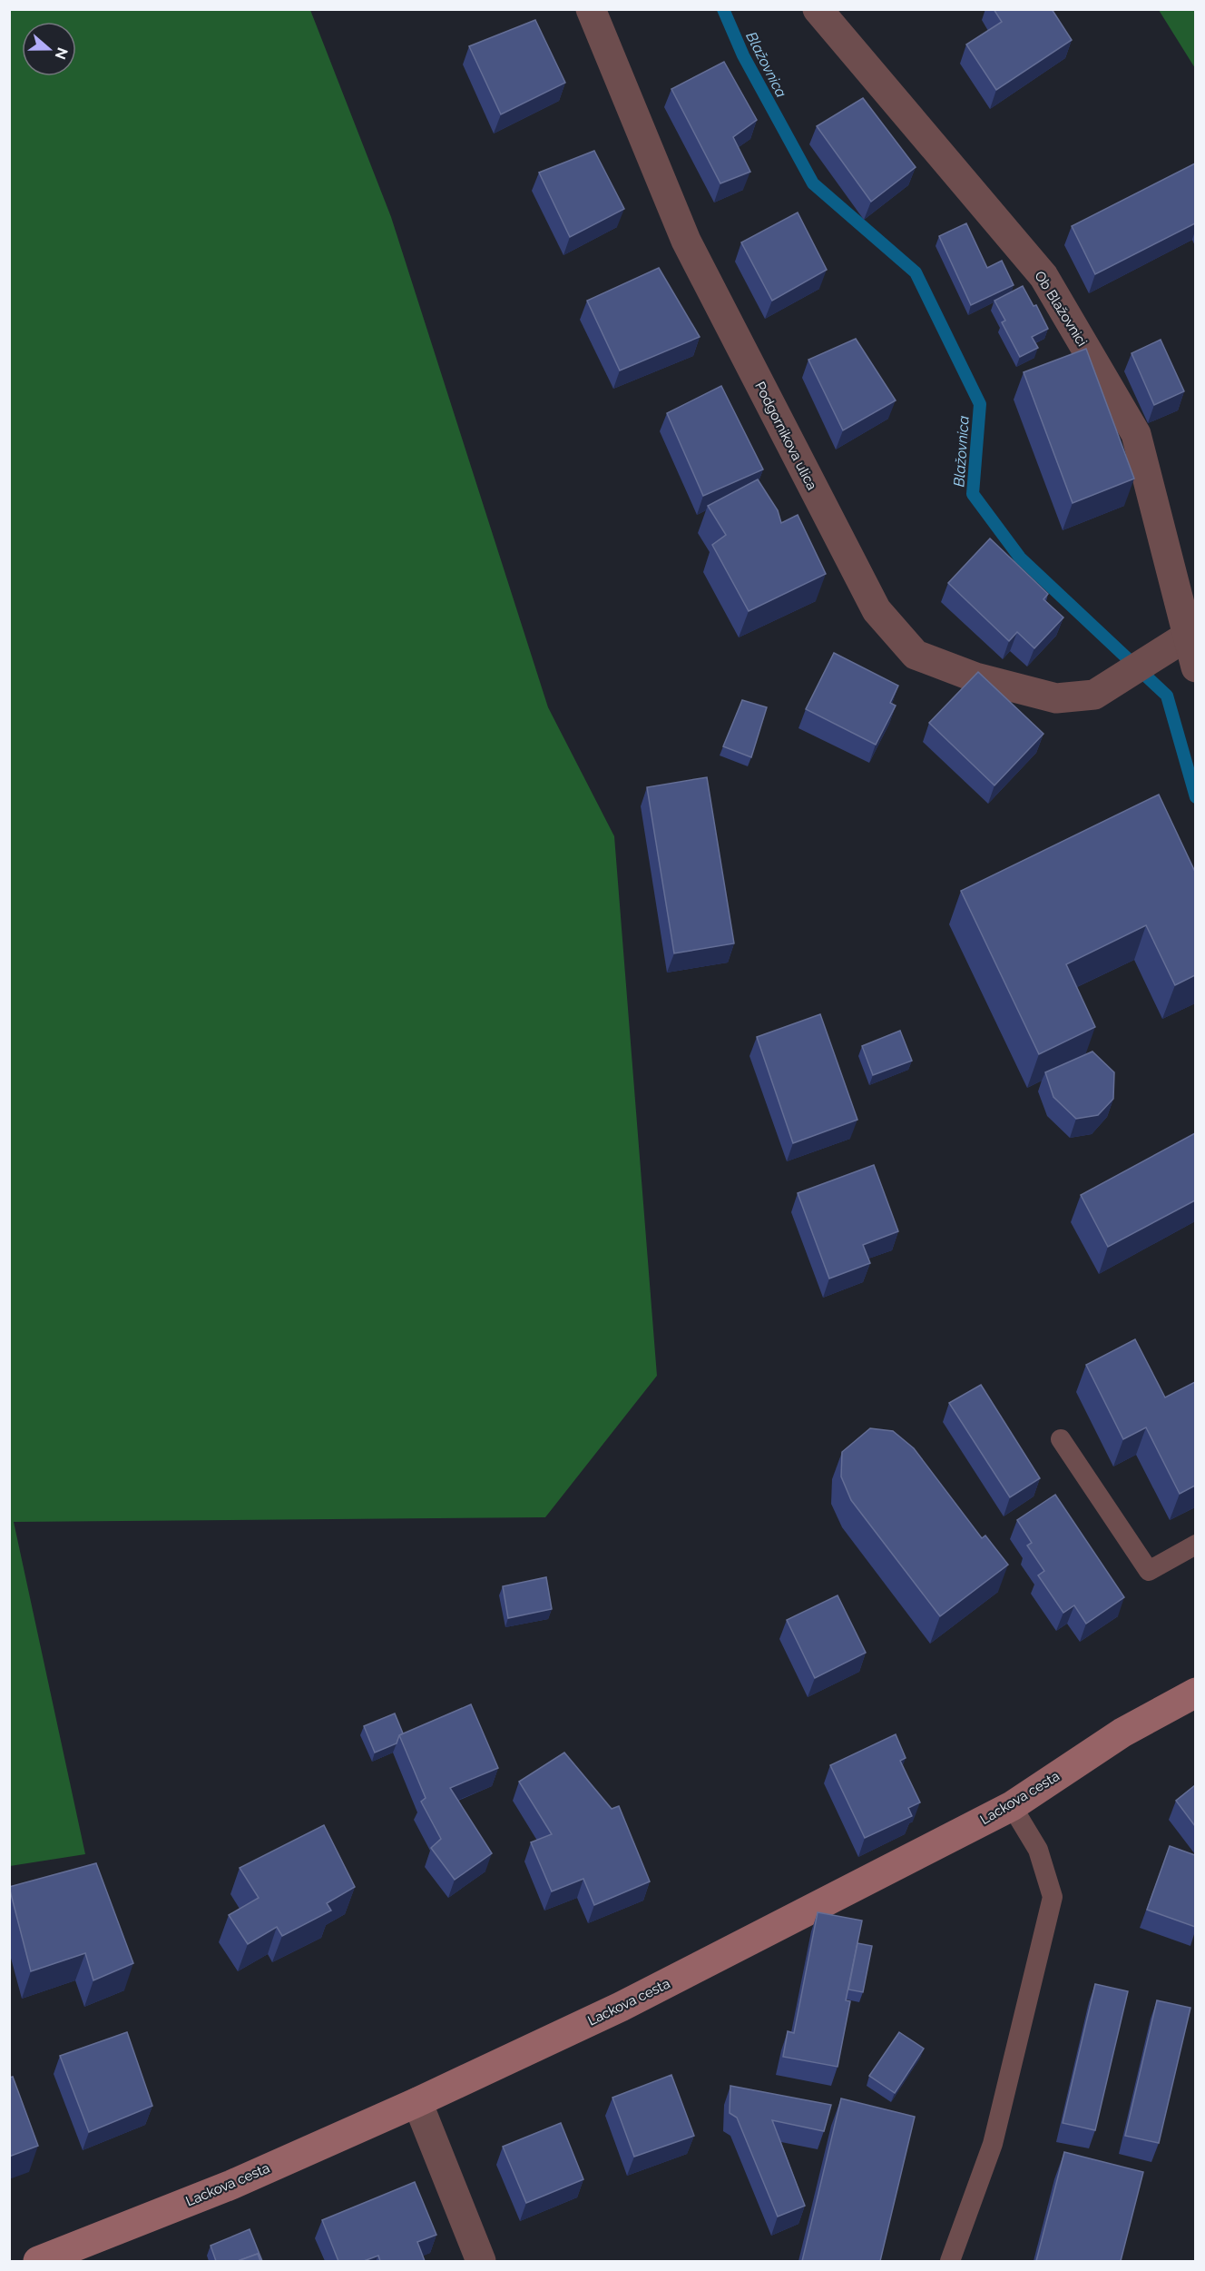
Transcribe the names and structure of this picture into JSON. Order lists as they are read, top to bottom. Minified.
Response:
{"streets":{"street":["Ob Blažovnici","Podgornikova ulica","Lackova cesta"]},"crossings":[["Ob Blažovnici","Podgornikova ulica"]],"water":["Blažovnica"],"north":"right"}
